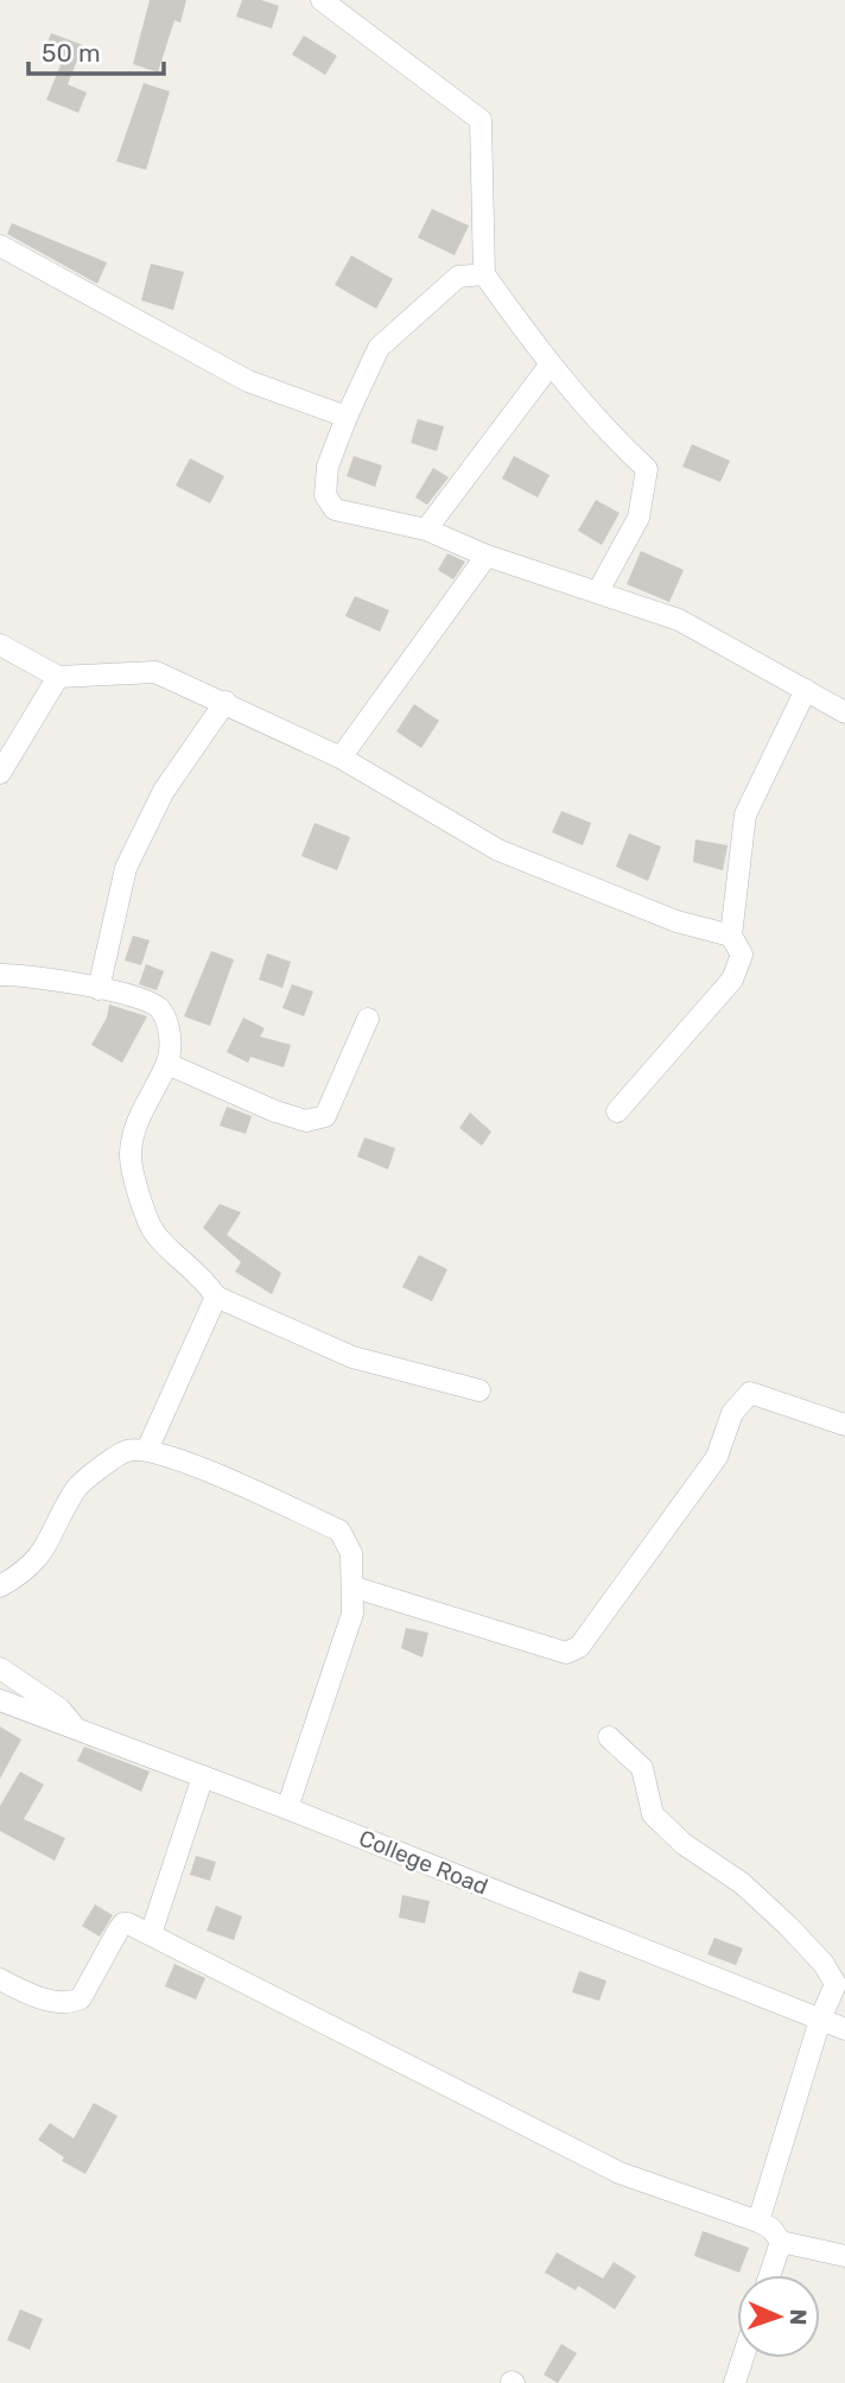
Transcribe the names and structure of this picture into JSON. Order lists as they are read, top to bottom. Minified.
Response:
{"streets":{"street":["College Road"]},"scale_bar":"50 m","north":"right"}
